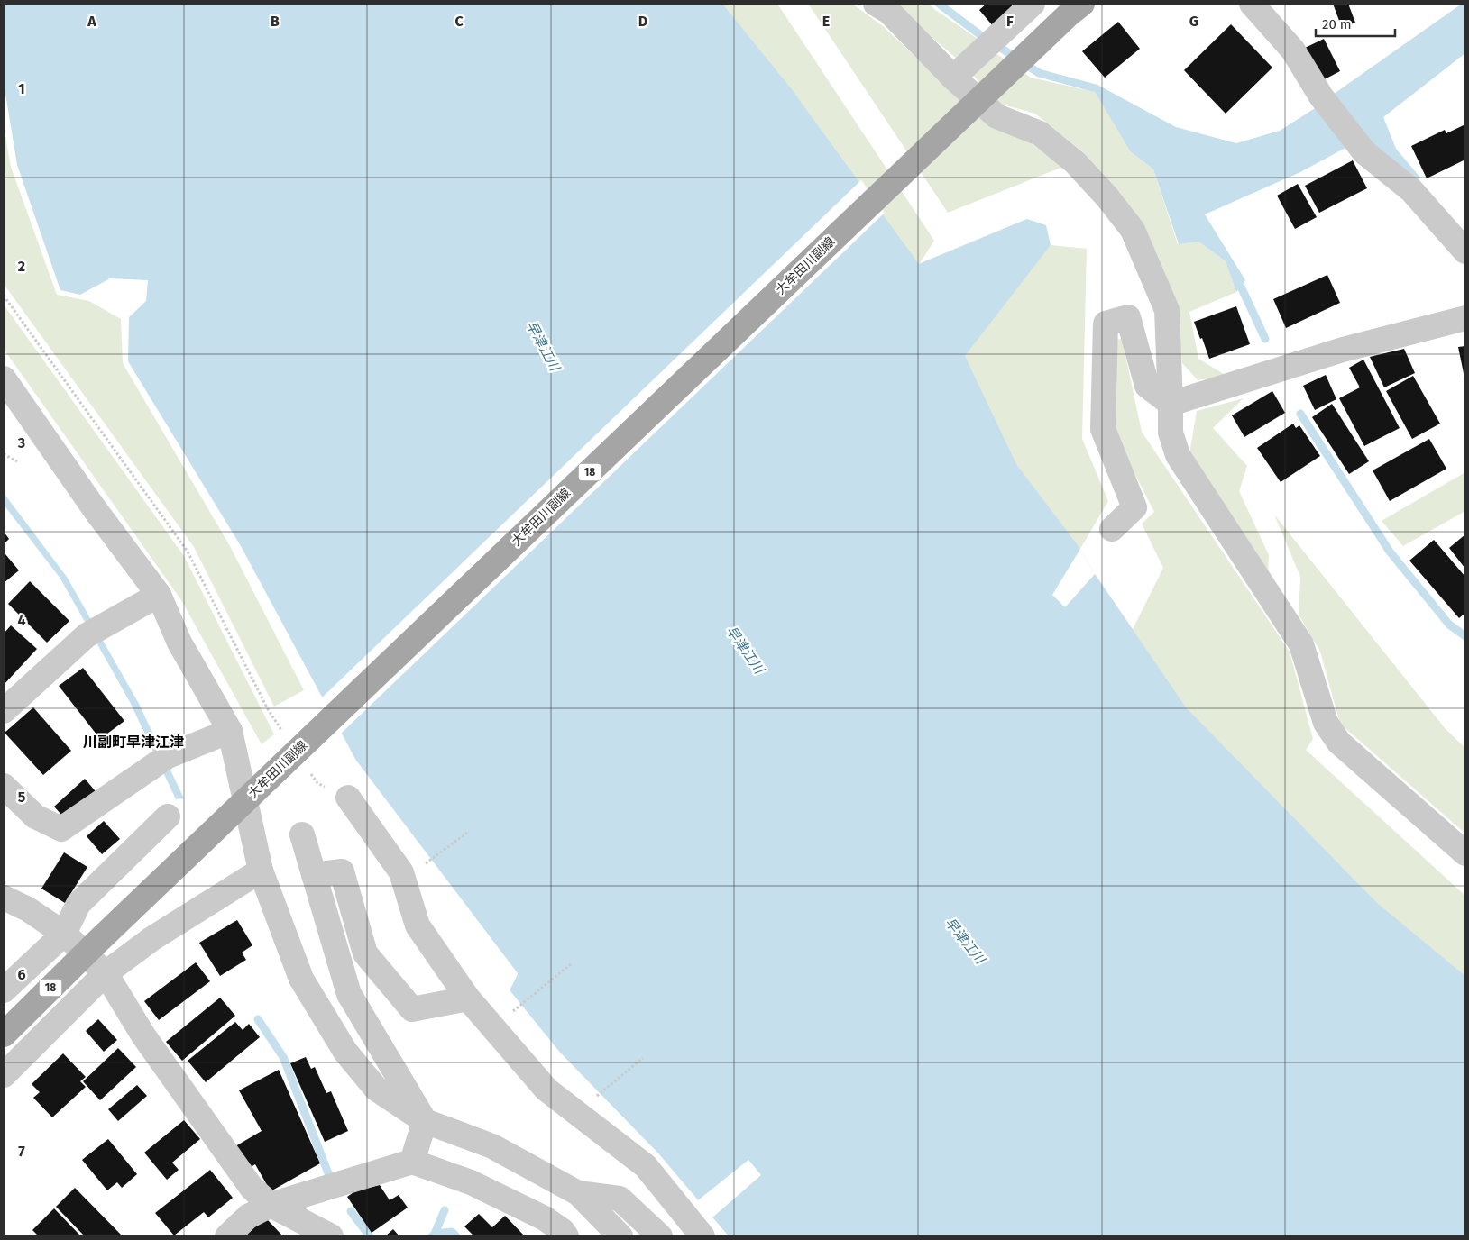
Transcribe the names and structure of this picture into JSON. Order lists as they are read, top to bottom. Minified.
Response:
{"streets":{"main road":["大牟田川副線","18"]},"districts":["川副町早津江津"],"water":["早津江川"],"scale_bar":"20 m","grid":{"columns":["A","B","C","D","E","F","G"],"rows":["1","2","3","4","5","6","7"]}}
